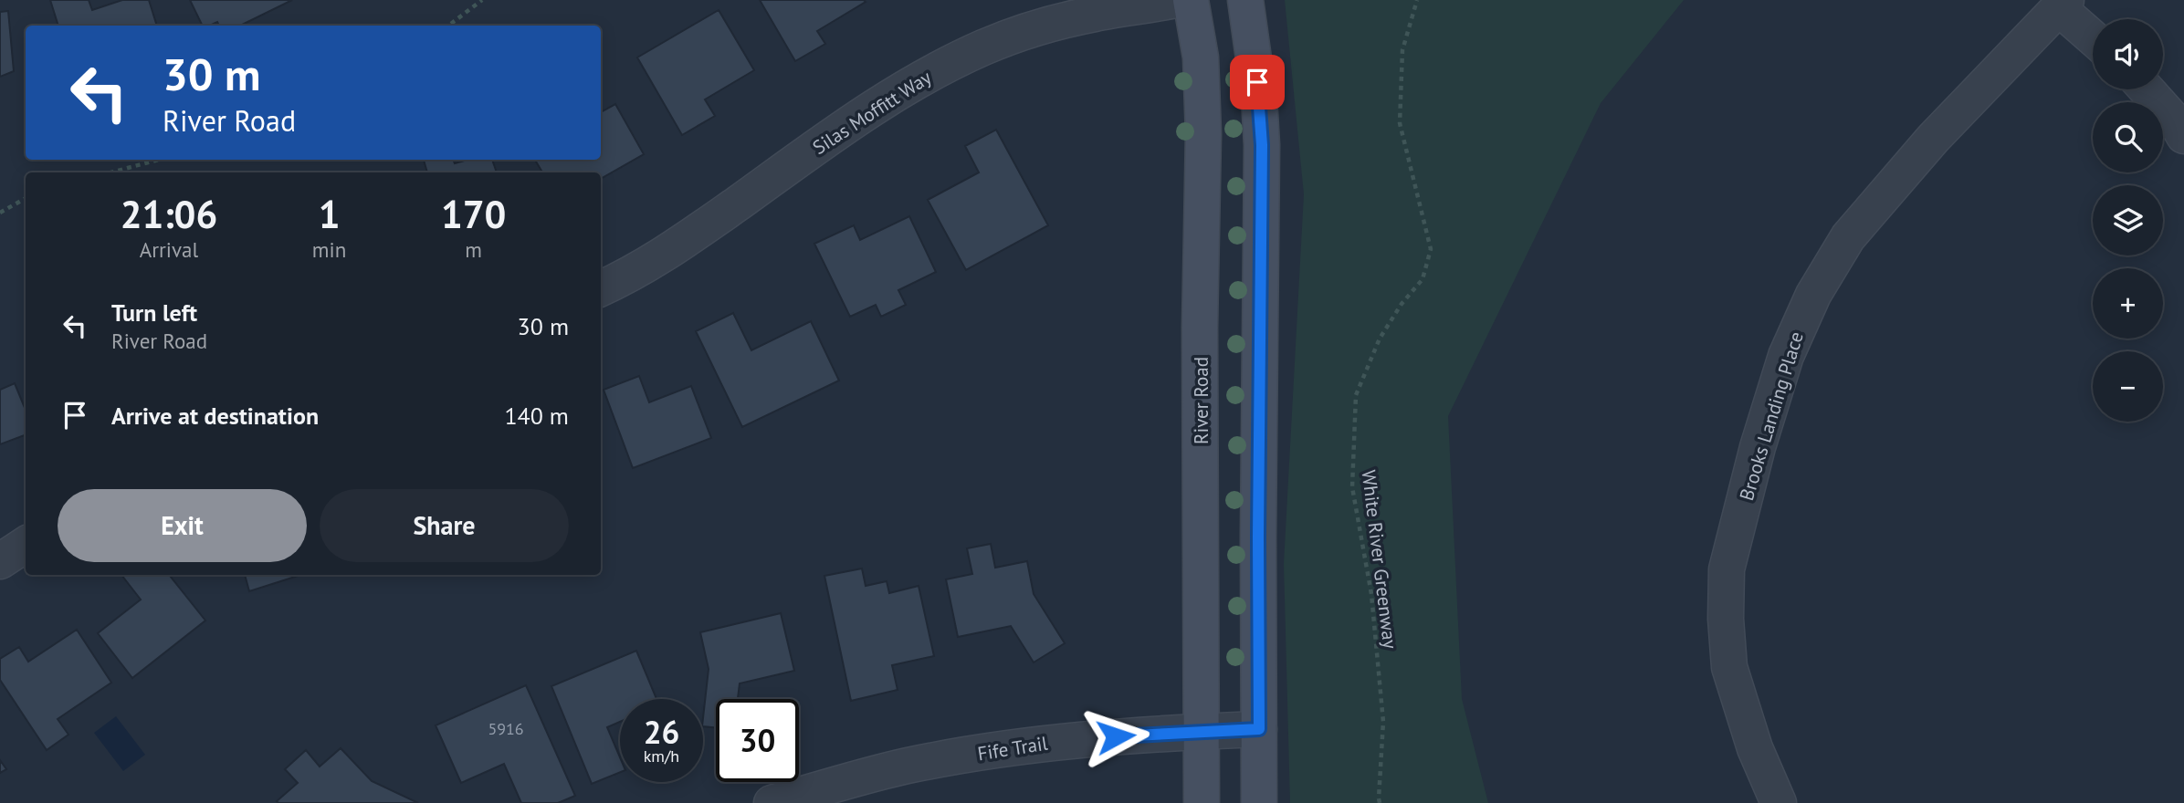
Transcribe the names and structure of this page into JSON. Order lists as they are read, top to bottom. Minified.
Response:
{"streets":{"main road":["River Road"],"street":["Silas Moffitt Way","Brooks Landing Place","Fife Trail"],"path":["White River Greenway"]},"crossings":[["River Road","Fife Trail"]],"house_numbers":["5916"],"page":{"map_buttons":["+","−"],"turn":["30 m","River Road"],"eta":["21:06","Arrival","1","min","170","m"],"list":[{"name":"Turn left","note":"River Road","value":"30 m"},{"name":"Arrive at destination","value":"140 m"}],"buttons":["Exit","Share"],"speed":"26 km/h","limit":"30"}}
